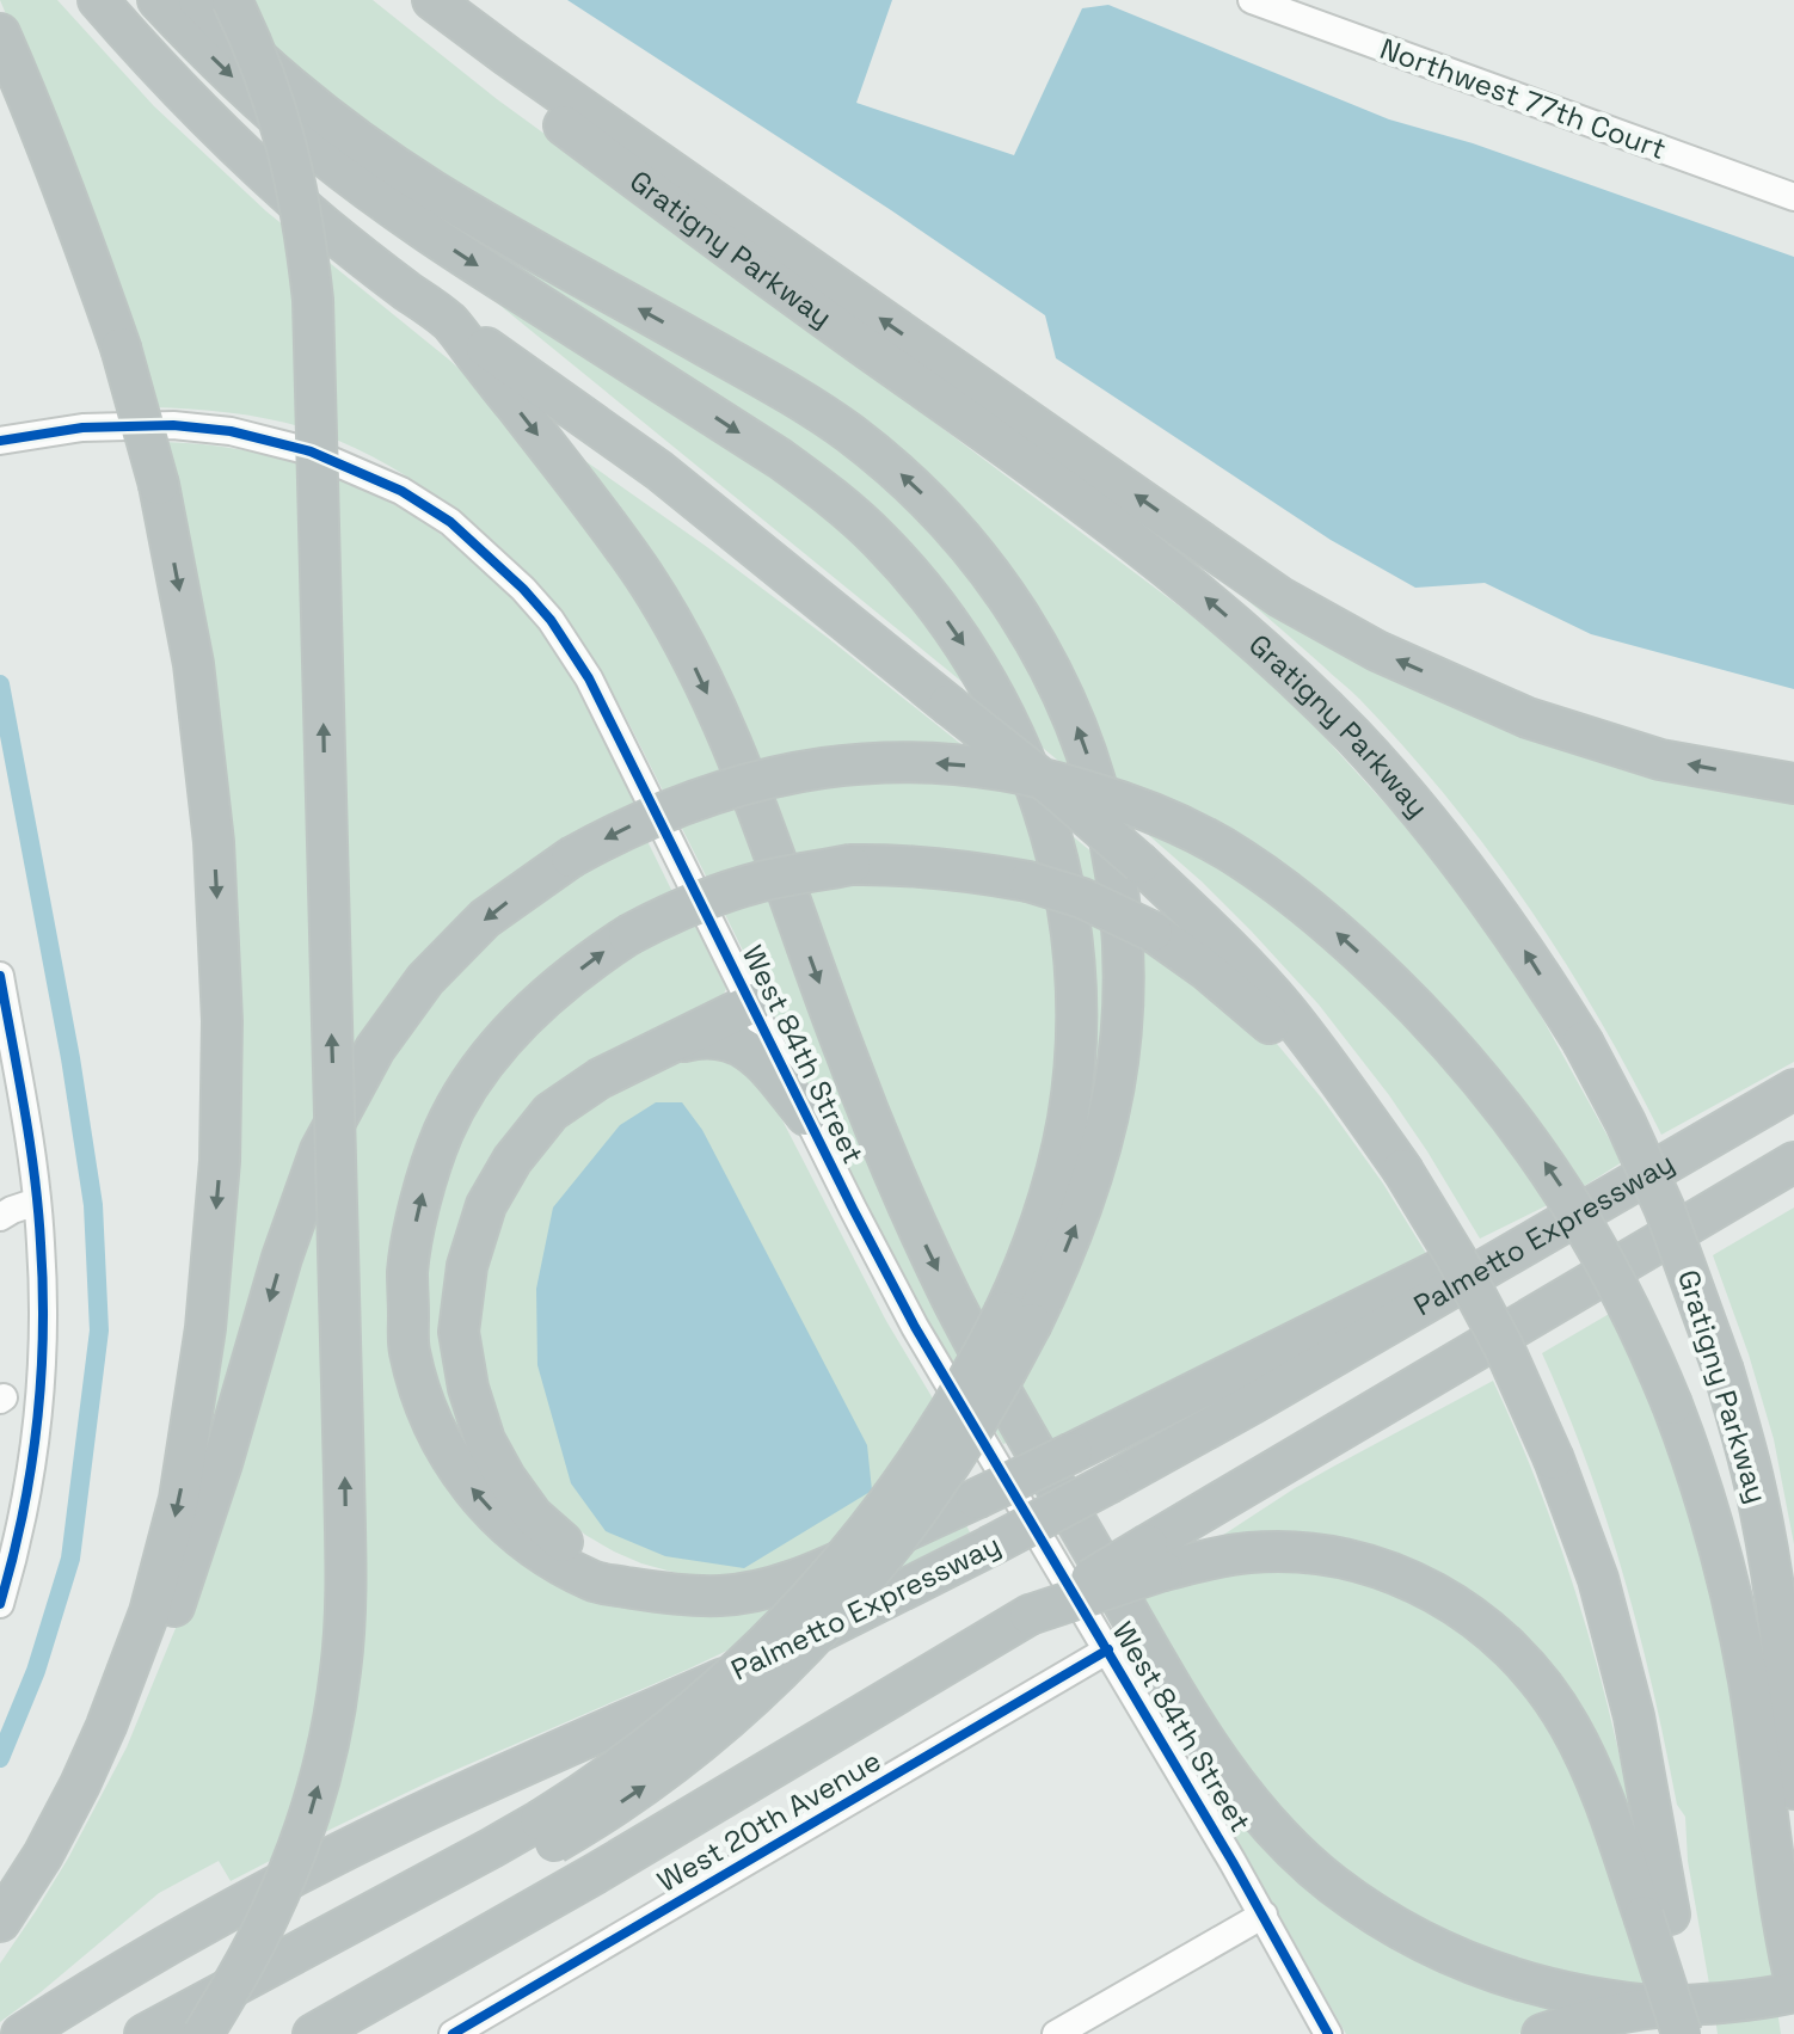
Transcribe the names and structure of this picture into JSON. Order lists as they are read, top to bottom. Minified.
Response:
{"streets":{"highway":["Gratigny Parkway","Palmetto Expressway"],"street":["Northwest 77th Court","West 84th Street","West 20th Avenue"]},"crossings":[["West 84th Street","West 20th Avenue"]]}
